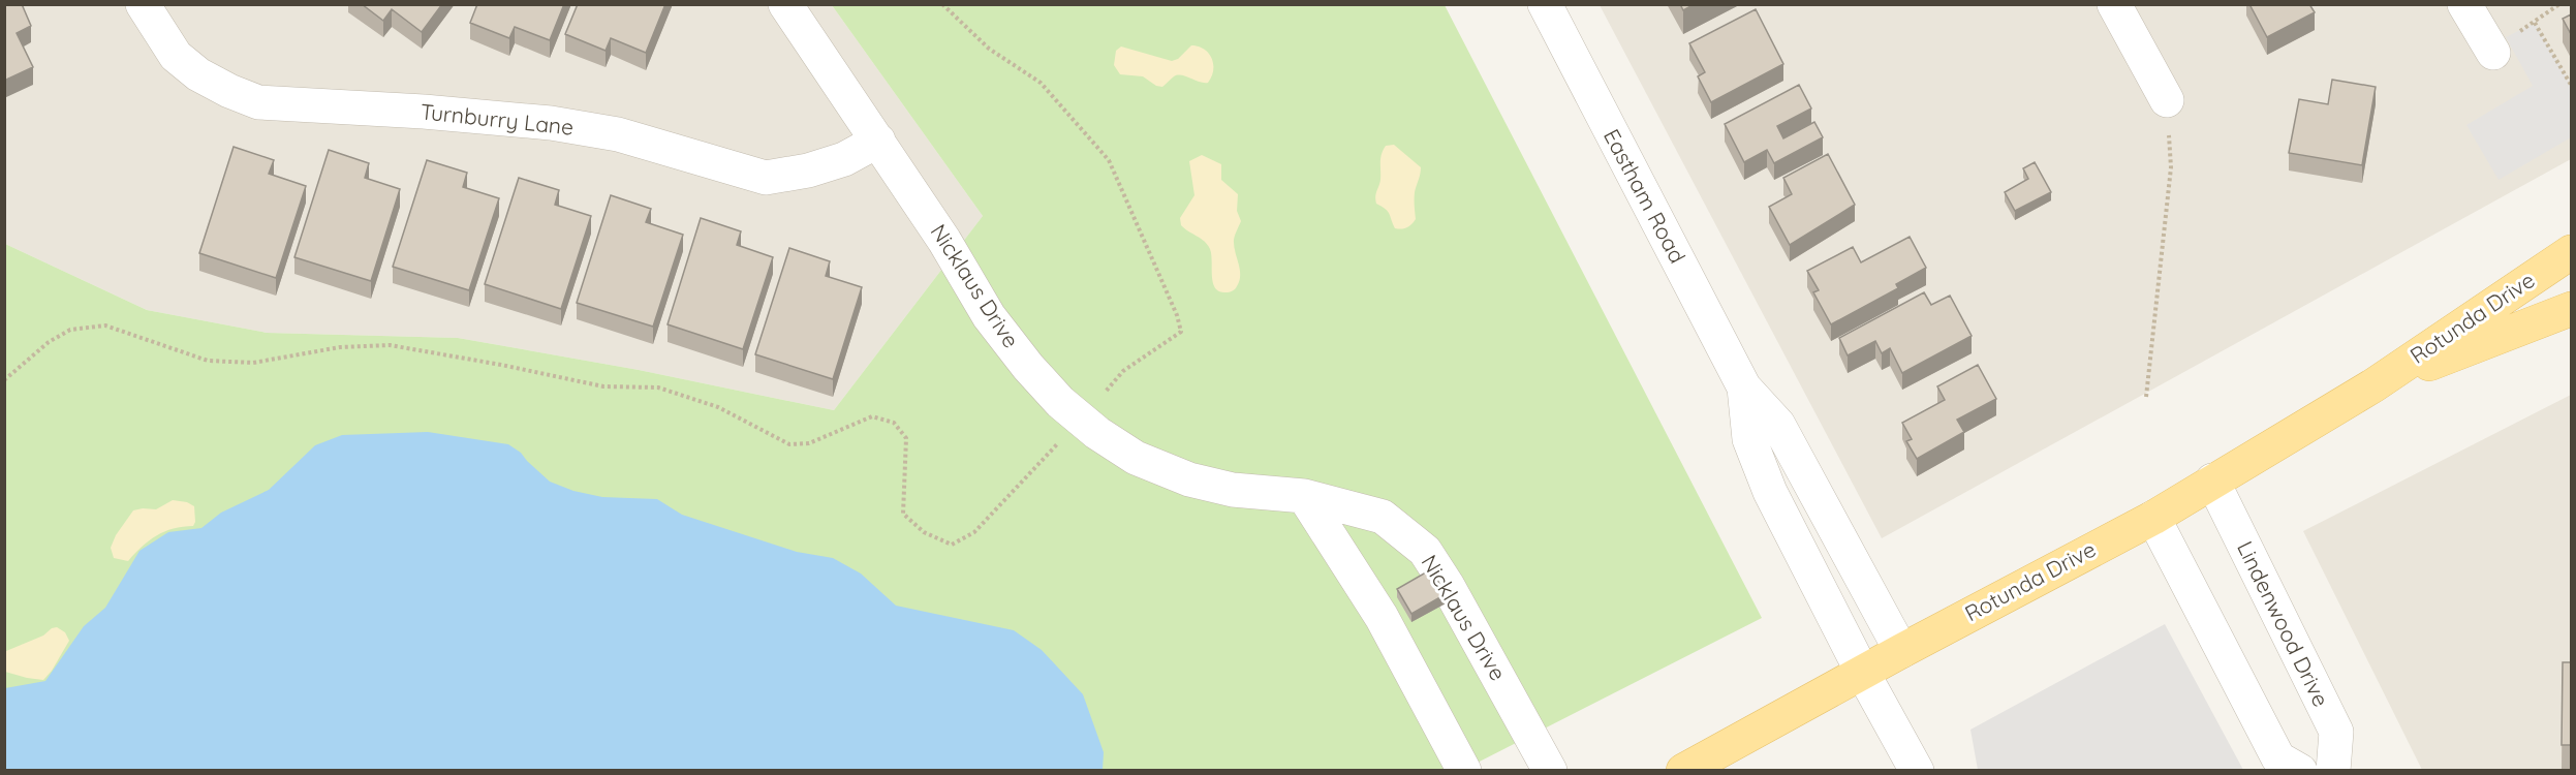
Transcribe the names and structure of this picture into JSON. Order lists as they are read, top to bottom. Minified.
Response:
{"streets":{"main road":["Rotunda Drive"],"street":["Turnburry Lane","Eastham Road","Nicklaus Drive","Lindenwood Drive"]},"crossings":[["Turnburry Lane","Nicklaus Drive"],["Eastham Road","Rotunda Drive"],["Rotunda Drive","Lindenwood Drive"]]}
